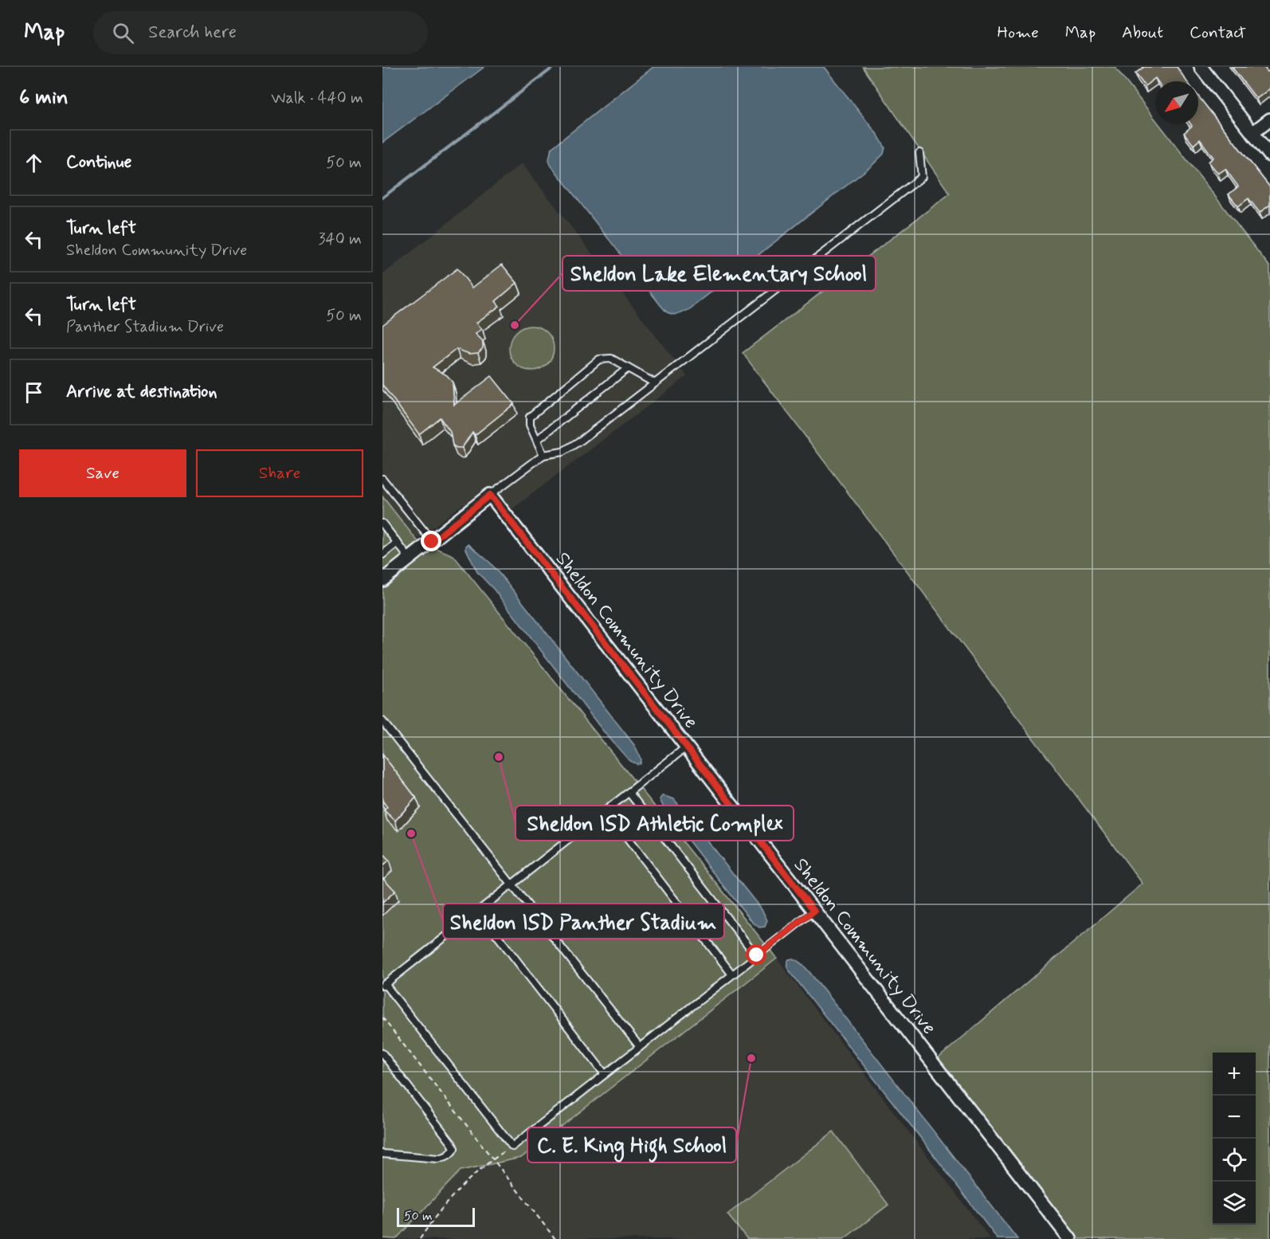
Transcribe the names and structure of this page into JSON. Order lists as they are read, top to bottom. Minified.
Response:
{"streets":{"street":["Sheldon Community Drive"]},"places":["Sheldon Lake Elementary School","Sheldon ISD Athletic Complex","Sheldon ISD Panther Stadium","C. E. King High School"],"scale_bar":"50 m","north":"bottom left","page":{"header":"Map","search":"Search here","nav":["Home","Map","About","Contact"],"heading":["6 min","Walk · 440 m"],"list":[["Continue","50 m"],["Turn left","Sheldon Community Drive","340 m"],["Turn left","Panther Stadium Drive","50 m"],"Arrive at destination"],"buttons":["Save","Share"],"map_buttons":["+","−"],"scale":"50 m"}}
